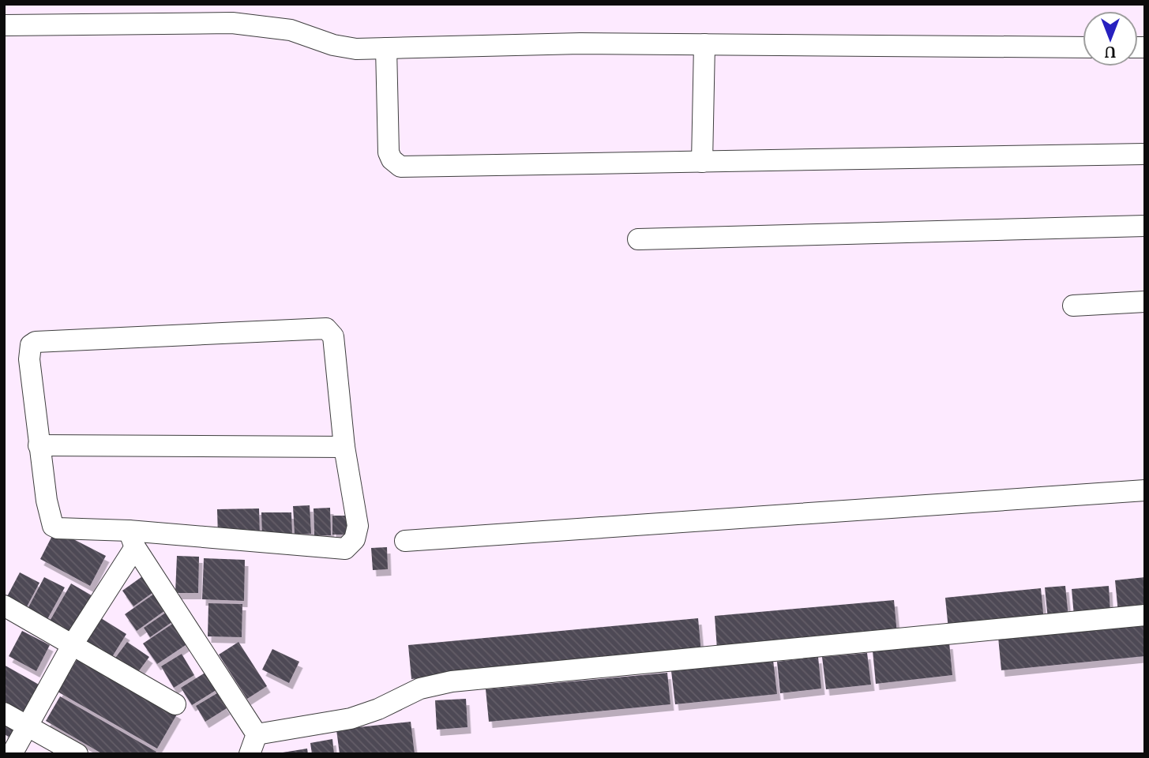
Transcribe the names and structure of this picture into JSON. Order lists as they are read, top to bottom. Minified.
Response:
{"north":"bottom"}
